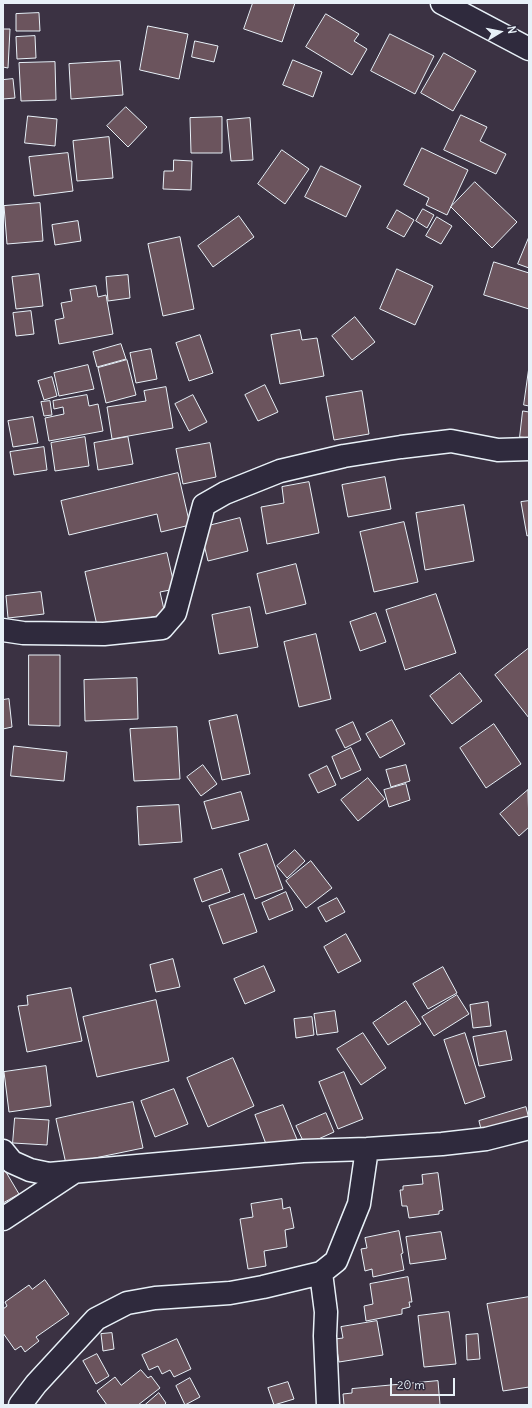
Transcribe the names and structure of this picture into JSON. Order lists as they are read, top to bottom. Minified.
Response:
{"scale_bar":"20 m","north":"right"}
